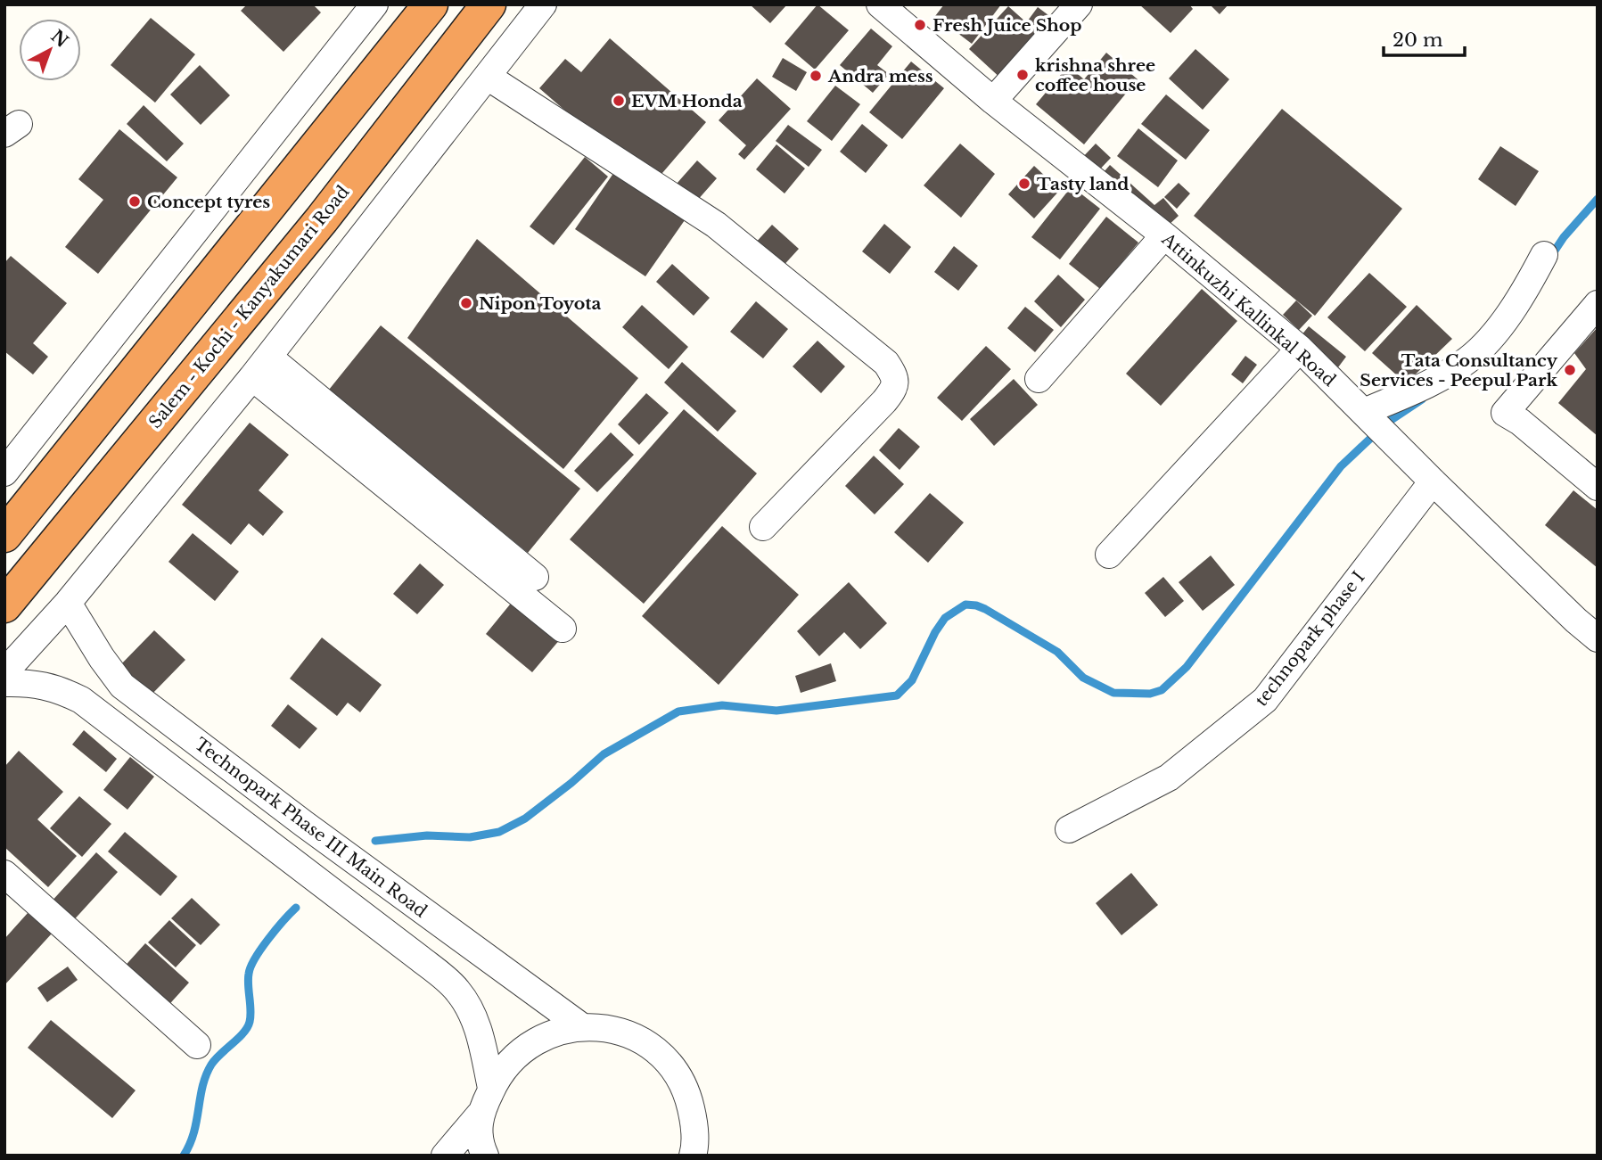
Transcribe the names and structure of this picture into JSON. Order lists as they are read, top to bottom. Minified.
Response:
{"streets":{"highway":["Salem - Kochi - Kanyakumari Road"],"street":["Attinkuzhi Kallinkal Road","technopark phase I","Technopark Phase III Main Road"]},"crossings":[["Attinkuzhi Kallinkal Road","technopark phase I"]],"places":["Fresh Juice Shop","krishna shree coffee house","Andra mess","EVM Honda","Tasty land","Concept tyres","Nipon Toyota","Tata Consultancy Services - Peepul Park"],"scale_bar":"20 m","north":"top right"}
